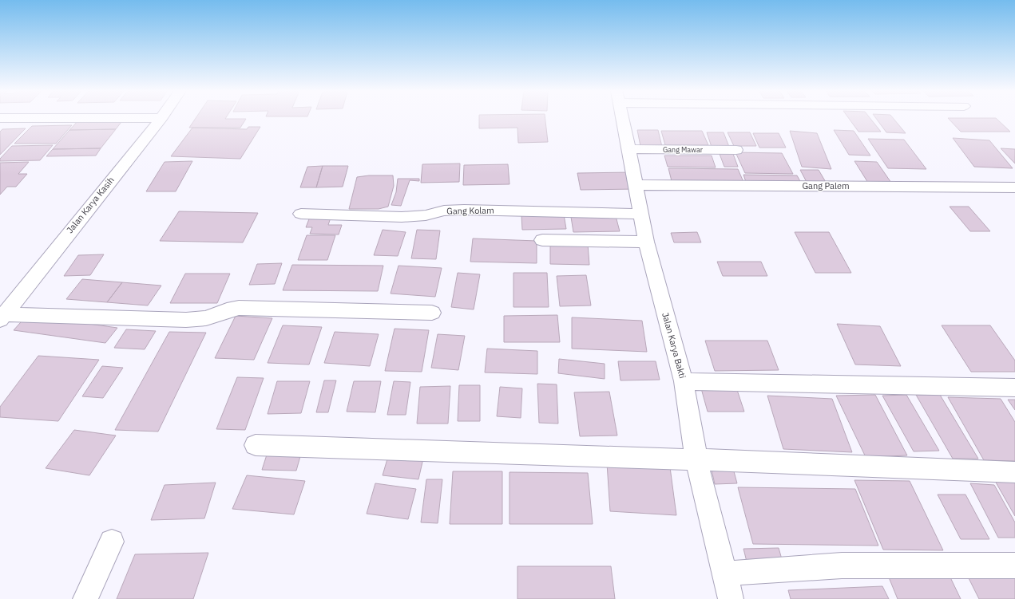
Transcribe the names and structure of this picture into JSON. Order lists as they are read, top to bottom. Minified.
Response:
{"streets":{"street":["Gang Mawar","Gang Palem","Jalan Karya Kasih","Gang Kolam","Jalan Karya Bakti"]},"crossings":[["Gang Mawar","Jalan Karya Bakti"],["Gang Palem","Jalan Karya Bakti"],["Gang Kolam","Jalan Karya Bakti"]]}
